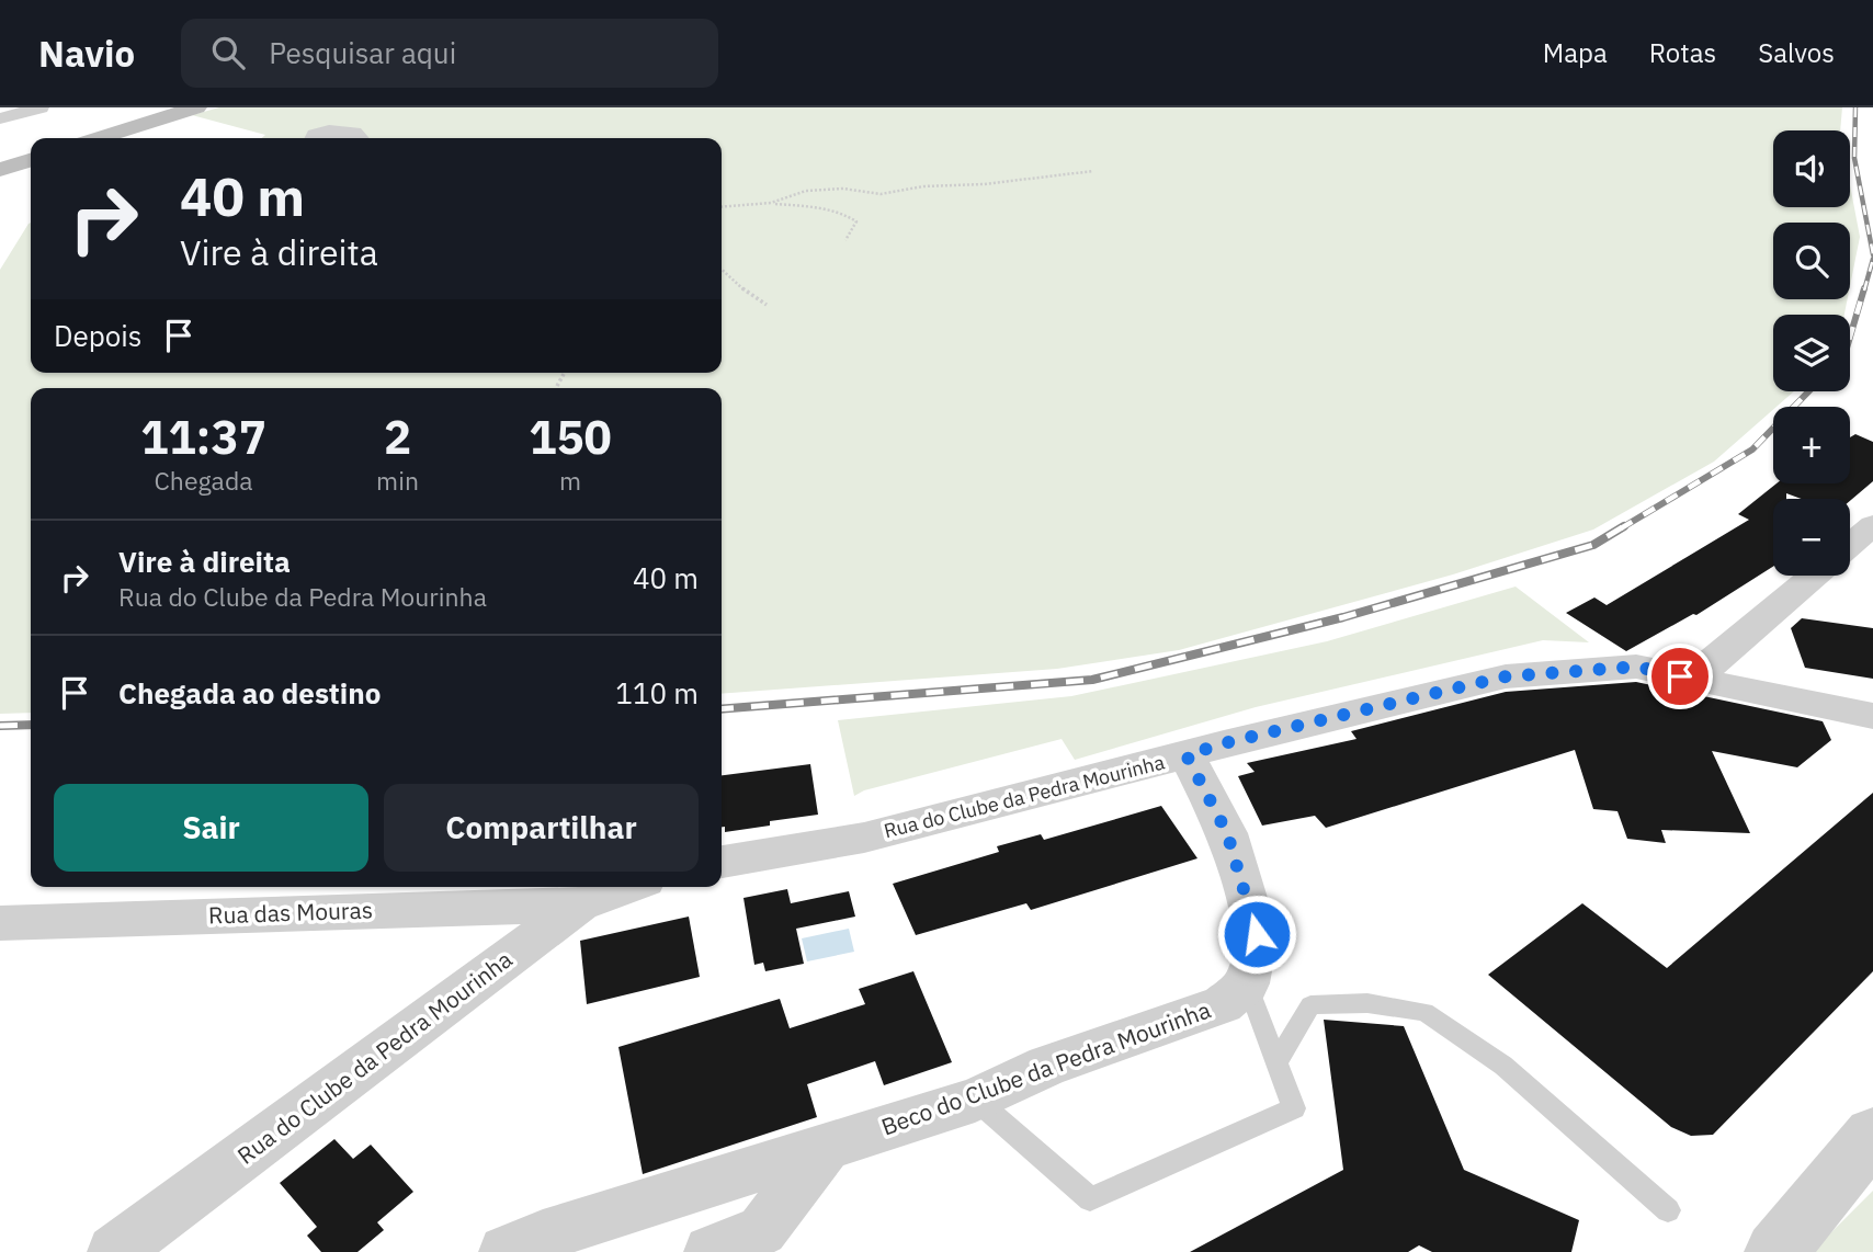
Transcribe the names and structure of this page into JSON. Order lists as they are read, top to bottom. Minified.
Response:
{"streets":{"street":["Rua do Clube da Pedra Mourinha","Rua das Mouras","Beco do Clube da Pedra Mourinha"]},"crossings":[["Rua do Clube da Pedra Mourinha","Rua das Mouras"]],"page":{"header":"Navio","search":"Pesquisar aqui","nav":["Mapa","Rotas","Salvos"],"map_buttons":["+","−"],"turn":["40 m","Vire à direita"],"then":"Depois","eta":["11:37","Chegada","2","min","150","m"],"list":[{"name":"Vire à direita","note":"Rua do Clube da Pedra Mourinha","value":"40 m"},{"name":"Chegada ao destino","value":"110 m"}],"buttons":["Sair","Compartilhar"]}}
